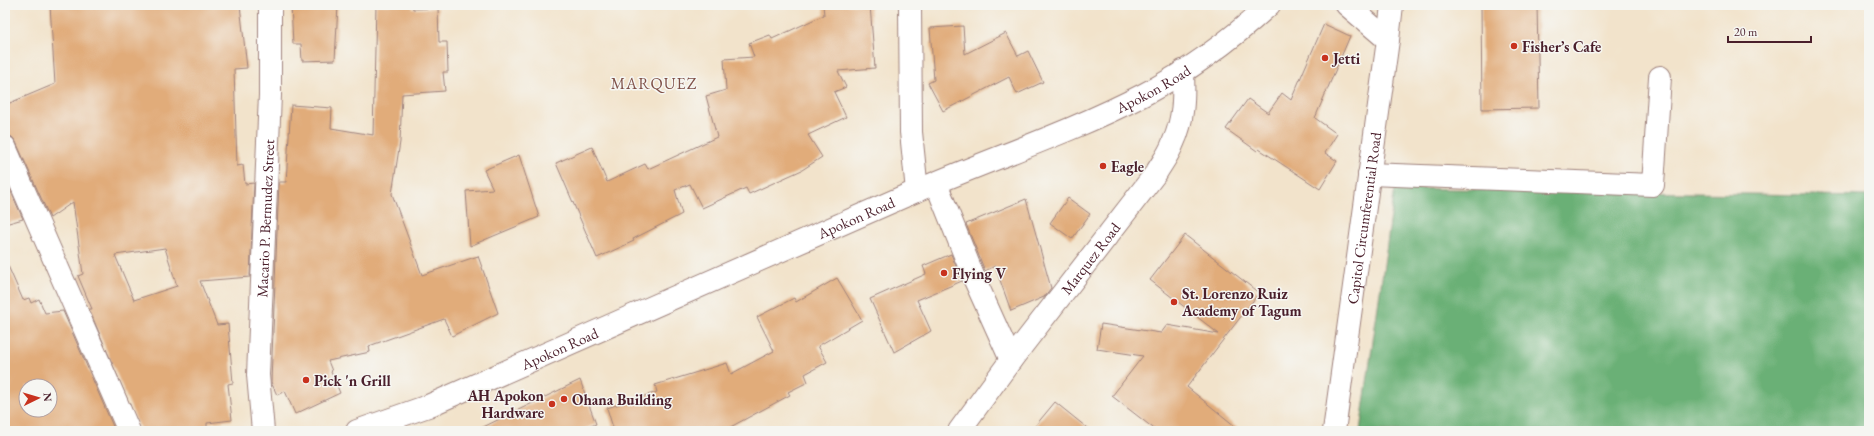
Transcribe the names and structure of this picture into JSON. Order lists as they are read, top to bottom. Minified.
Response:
{"streets":{"main road":["Apokon Road","Macario P. Bermudez Street","Capitol Circumferential Road","Marquez Road"]},"crossings":[["Apokon Road","Marquez Road"]],"districts":["MARQUEZ"],"places":["Fisher’s Cafe","Jetti","Eagle","Flying V","St. Lorenzo Ruiz Academy of Tagum","Pick 'n Grill","Ohana Building","AH Apokon Hardware"],"scale_bar":"20 m","north":"right"}
